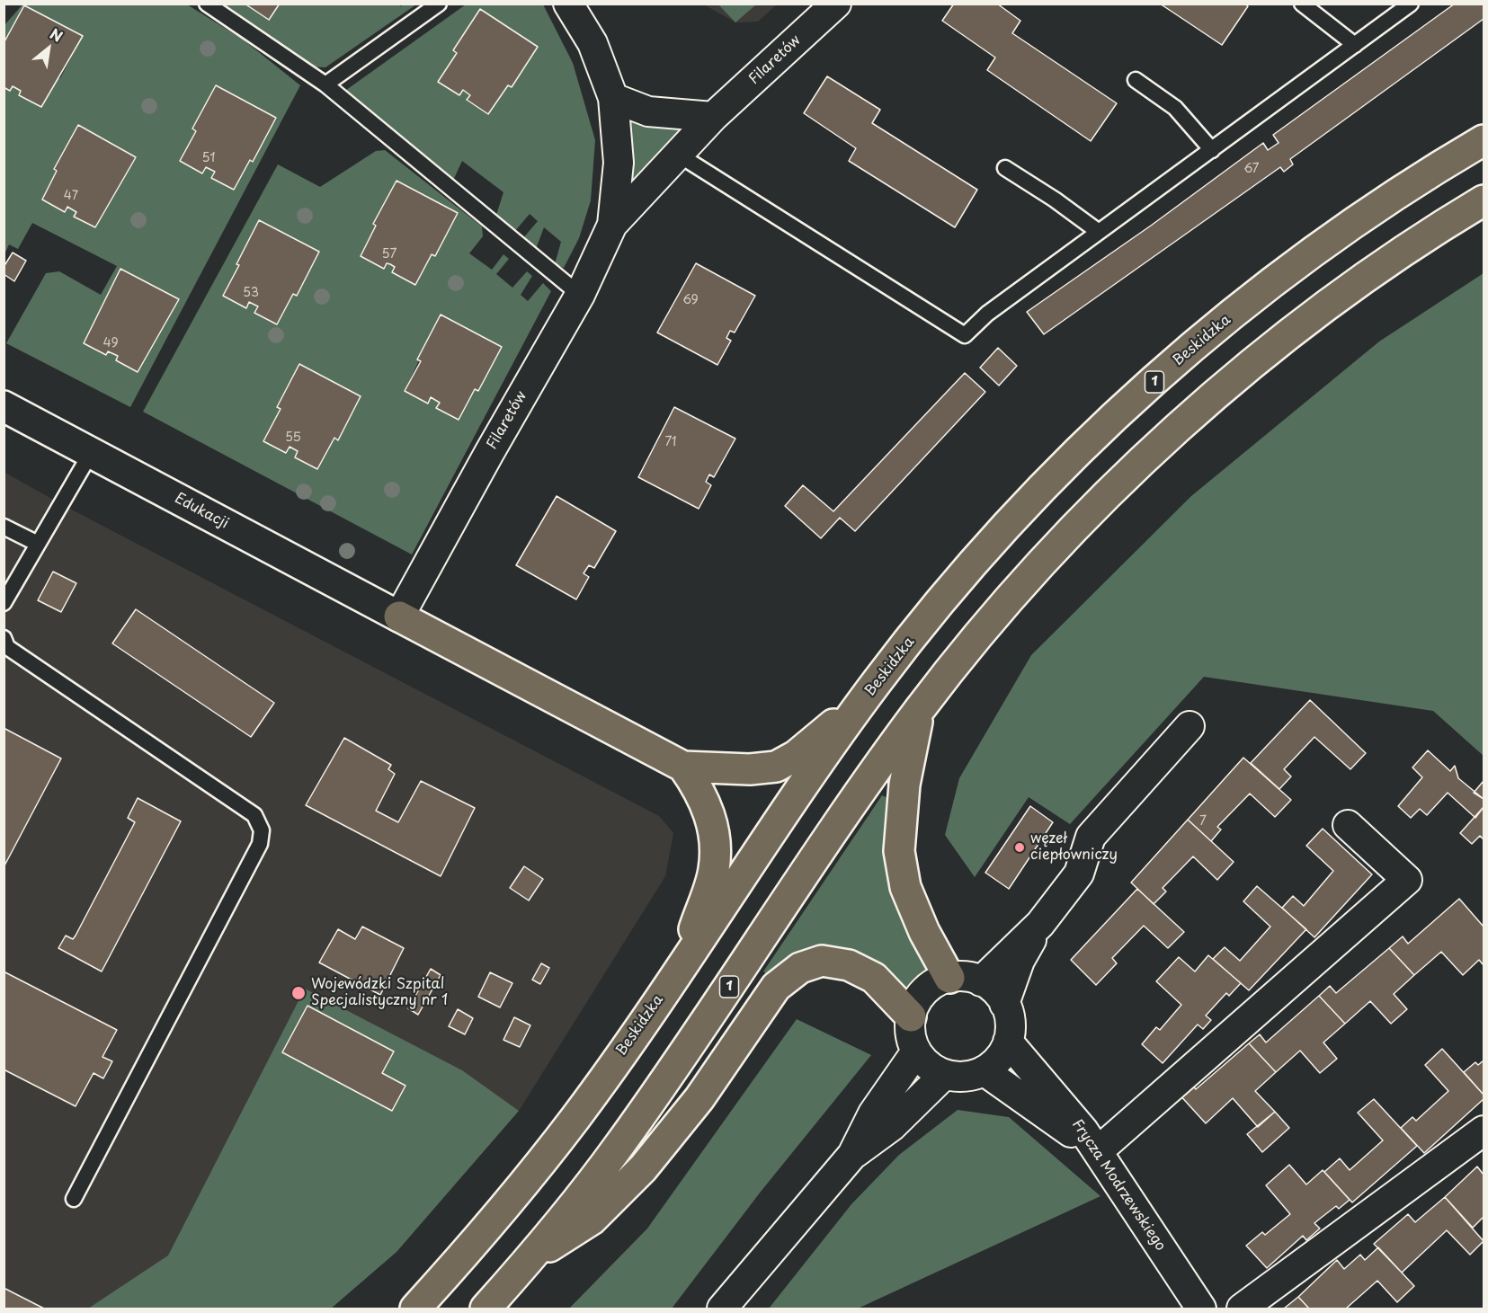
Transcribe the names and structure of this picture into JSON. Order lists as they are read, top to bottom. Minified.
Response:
{"streets":{"main road":["Beskidzka","1"],"street":["Filaretów","Edukacji","Frycza Modrzewskiego"]},"crossings":[["Filaretów","Edukacji"]],"places":["węzeł ciepłowniczy","Wojewódzki Szpital Specjalistyczny nr 1"],"house_numbers":["51","67","47","57","53","69","49","55","71","7"],"north":"top right"}
